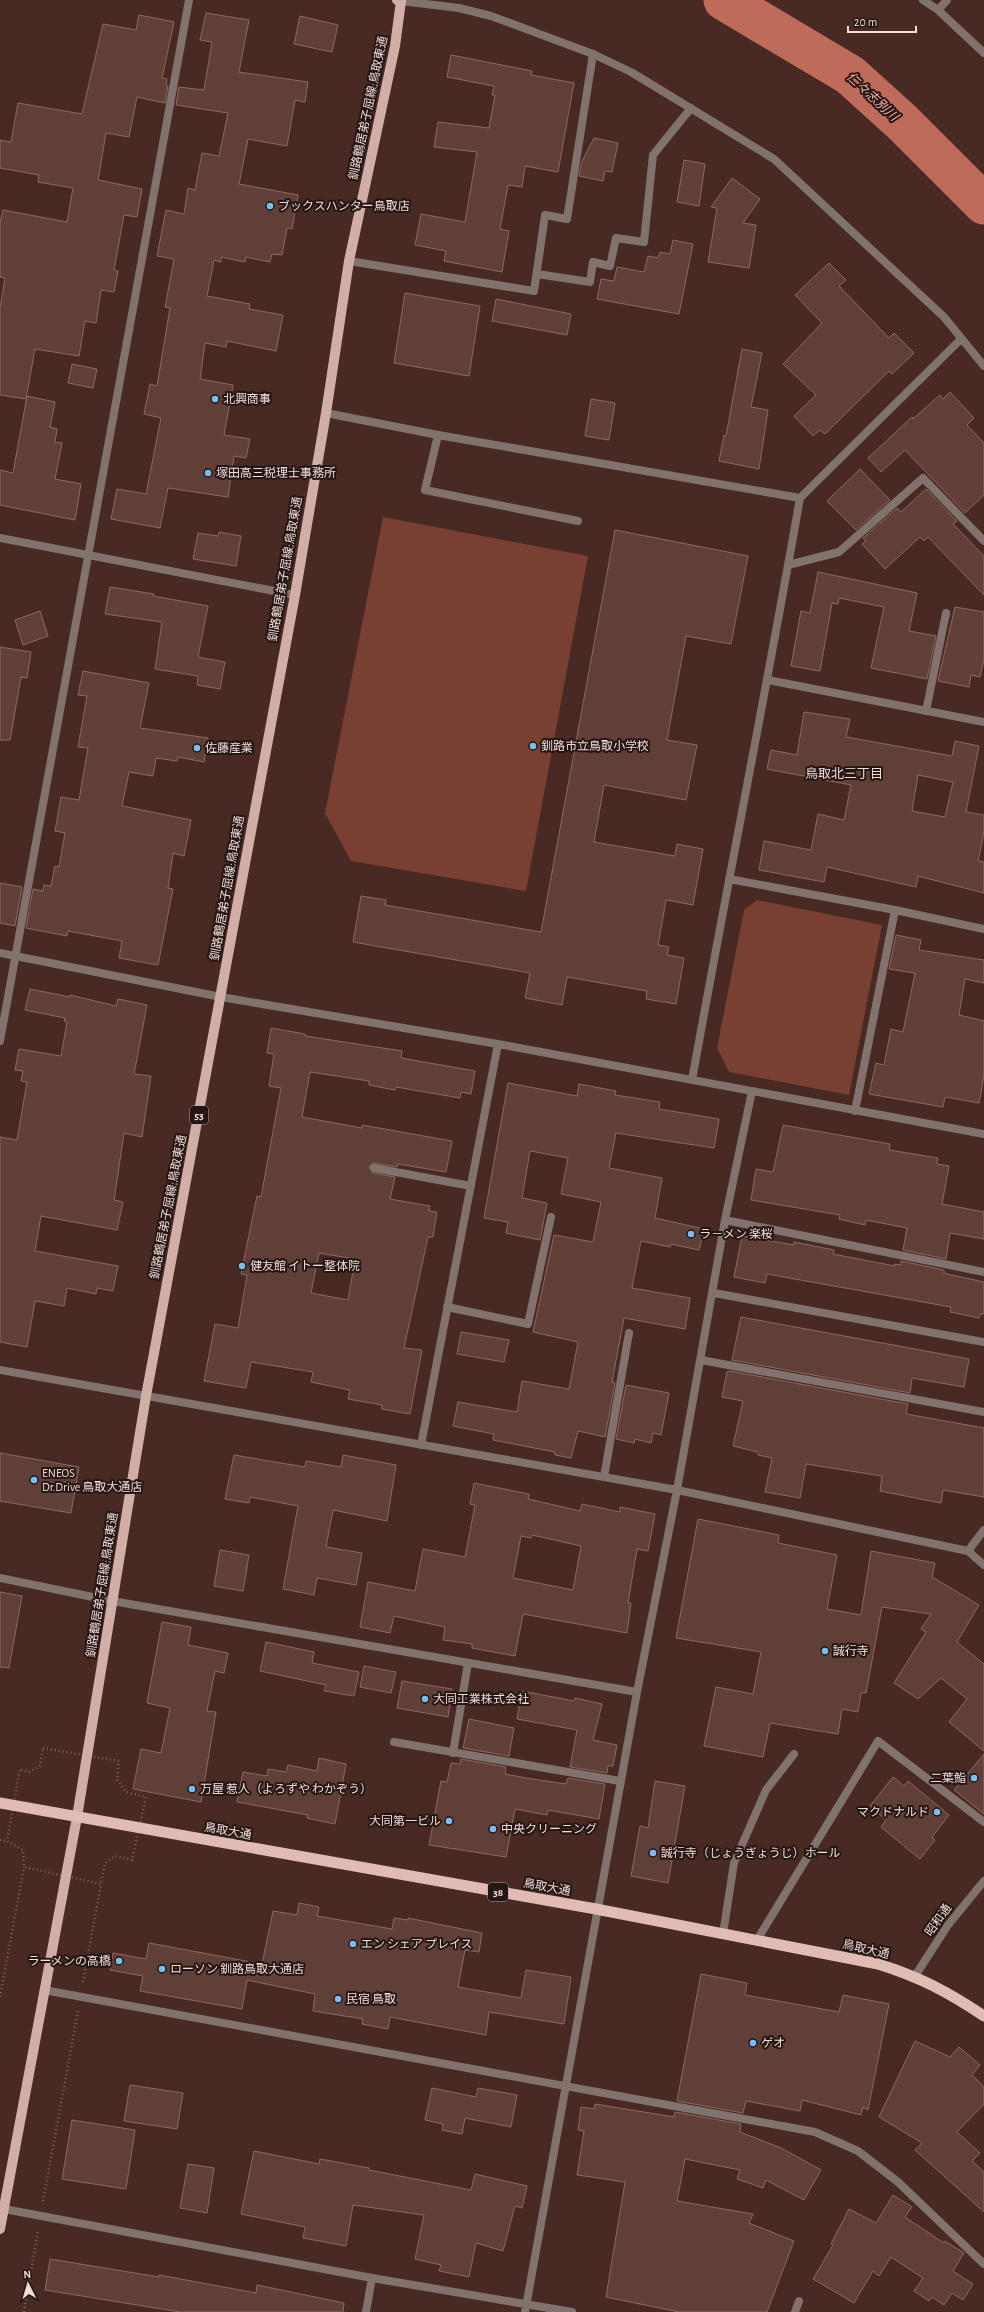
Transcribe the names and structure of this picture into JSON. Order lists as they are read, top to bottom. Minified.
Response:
{"streets":{"highway":["鳥取大通","38"],"main road":["釧路鶴居弟子屈線;鳥取東通","53"],"street":["昭和通"]},"crossings":[["釧路鶴居弟子屈線;鳥取東通","鳥取大通"],["鳥取大通","昭和通"]],"districts":["鳥取北三丁目"],"water":["仁々志別川"],"places":["ブックスハンター鳥取店","北興商事","塚田高三税理士事務所","釧路市立鳥取小学校","佐藤産業","ラ－メン 楽桜","健友館 イトー整体院","ENEOS Dr.Drive 鳥取大通店","誠行寺","大同工業株式会社","二葉鮨","万屋 惹人（よろずや わかぞう）","マクドナルド","大同第一ビル","中央クリーニング","誠行寺（じょうぎょうじ）ホール","エン シェア プレイス","ラーメンの高橋","ローソン 釧路鳥取大通店","民宿 鳥取","ゲオ"],"scale_bar":"20 m","north":"top"}
